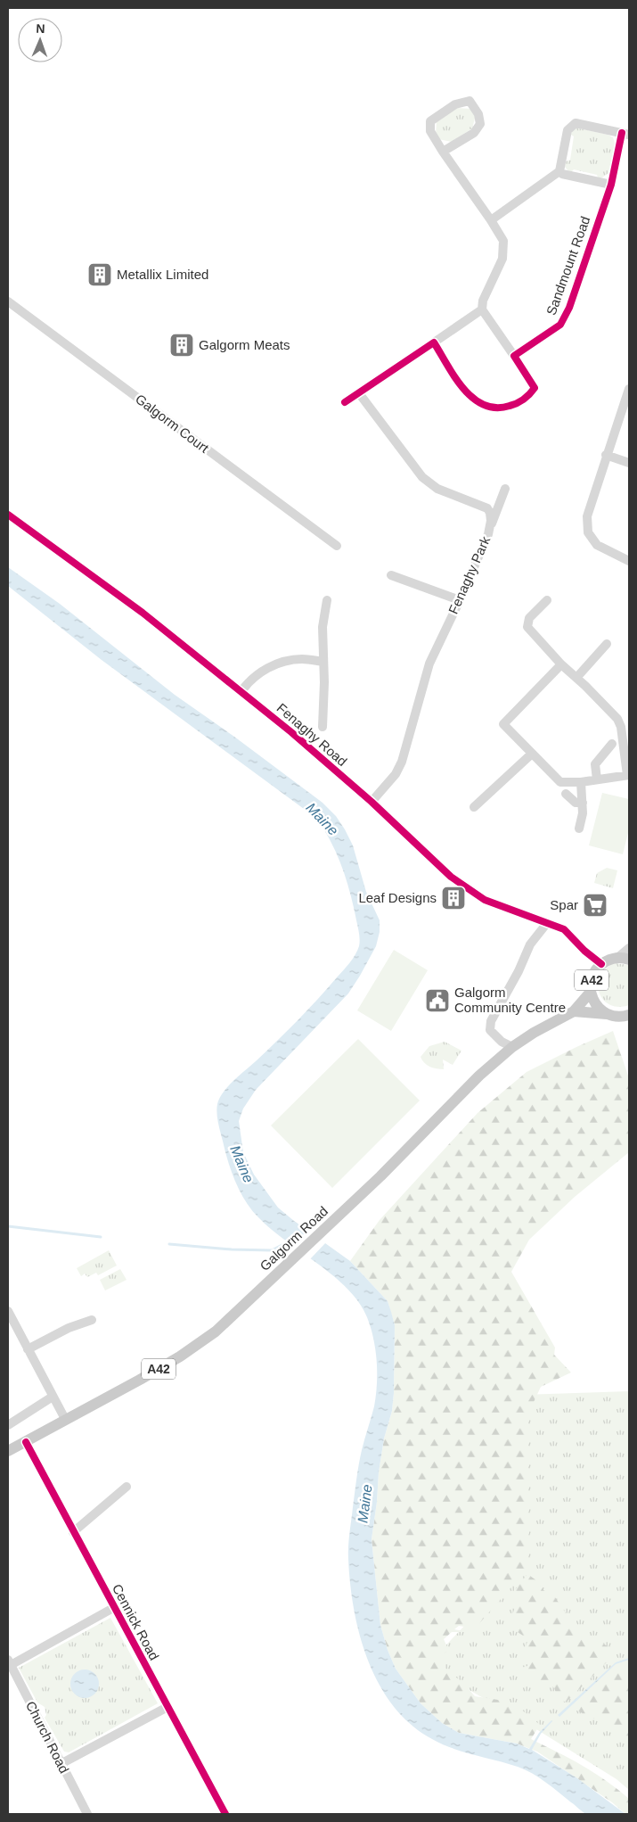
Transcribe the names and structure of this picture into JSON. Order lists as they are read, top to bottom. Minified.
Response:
{"streets":{"main road":["A42","Galgorm Road"],"street":["Sandmount Road","Galgorm Court","Fenaghy Park","Fenaghy Road","Cennick Road","Church Road"]},"crossings":[["Fenaghy Park","Fenaghy Road"],["Fenaghy Road","A42"],["A42","Galgorm Road"],["Galgorm Road","Cennick Road"]],"water":["Maine"],"places":{"building":["Metallix Limited","Galgorm Meats","Leaf Designs"],"supermarket":["Spar"],"public building":["Galgorm Community Centre"]},"north":"top"}
